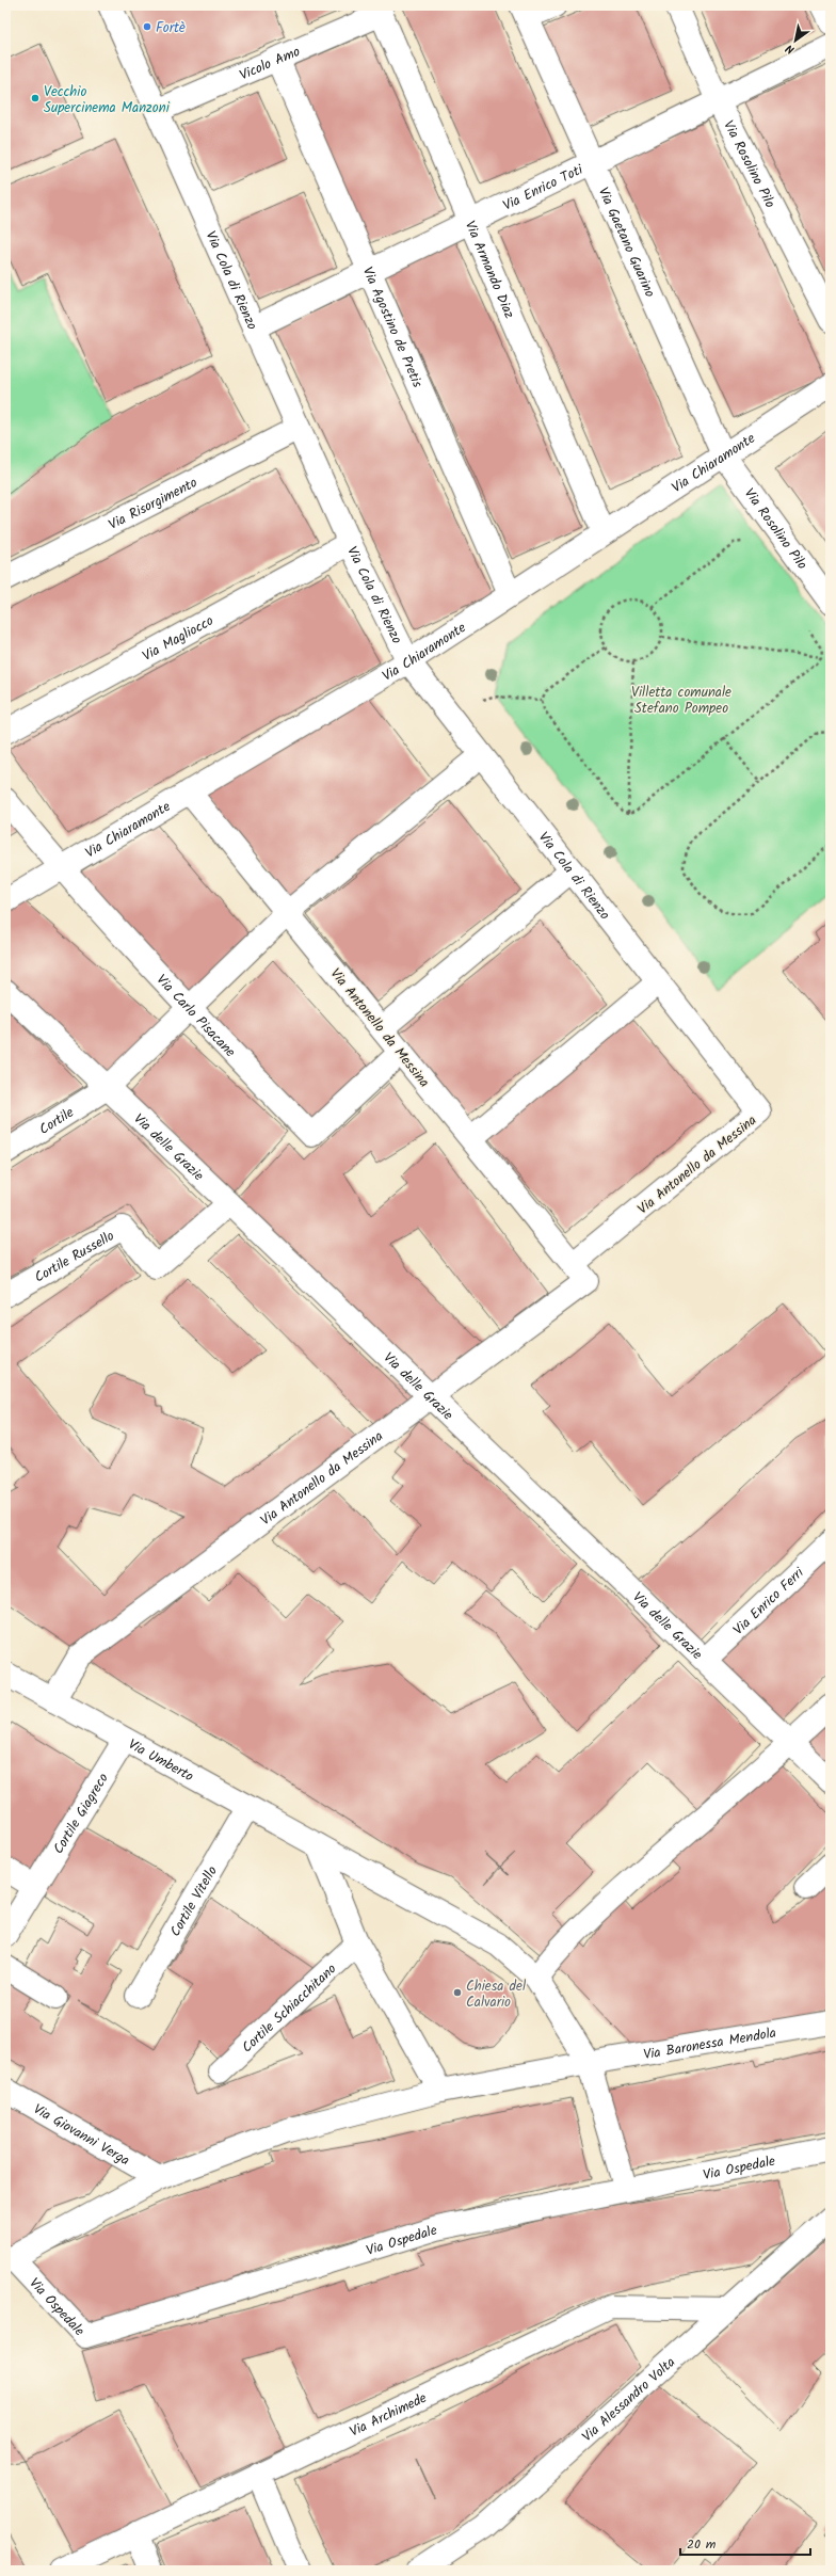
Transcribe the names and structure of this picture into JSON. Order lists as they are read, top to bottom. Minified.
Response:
{"streets":{"street":["Vicolo Amo","Via Rosolino Pilo","Via Enrico Toti","Via Gaetano Guarino","Via Armando Diaz","Via Cola di Rienzo","Via Agostino de Pretis","Via Chiaramonte","Via Risorgimento","Via Magliocco","Via Carlo Pisacane","Via Antonello da Messina","Cortile","Via delle Grazie","Cortile Russello","Via Enrico Ferri","Via Umberto","Cortile Giagreco","Cortile Vitello","Cortile Schiacchitano","Via Baronessa Mendola","Via Giovanni Verga","Via Ospedale","Via Alessandro Volta","Via Archimede"]},"crossings":[["Vicolo Amo","Via Armando Diaz"],["Vicolo Amo","Via Cola di Rienzo"],["Vicolo Amo","Via Agostino de Pretis"],["Via Rosolino Pilo","Via Enrico Toti"],["Via Rosolino Pilo","Via Gaetano Guarino"],["Via Rosolino Pilo","Via Chiaramonte"],["Via Enrico Toti","Via Gaetano Guarino"],["Via Enrico Toti","Via Armando Diaz"],["Via Enrico Toti","Via Cola di Rienzo"],["Via Enrico Toti","Via Agostino de Pretis"],["Via Gaetano Guarino","Via Chiaramonte"],["Via Armando Diaz","Via Chiaramonte"],["Via Cola di Rienzo","Via Chiaramonte"],["Via Cola di Rienzo","Via Risorgimento"],["Via Cola di Rienzo","Via Magliocco"],["Via Cola di Rienzo","Via Antonello da Messina"],["Via Cola di Rienzo","Cortile"],["Via Agostino de Pretis","Via Chiaramonte"],["Via Chiaramonte","Via Carlo Pisacane"],["Via Chiaramonte","Via Antonello da Messina"],["Via Carlo Pisacane","Via Antonello da Messina"],["Via Carlo Pisacane","Cortile"],["Via Antonello da Messina","Cortile"],["Via Antonello da Messina","Via delle Grazie"],["Via Antonello da Messina","Via Umberto"],["Cortile","Via delle Grazie"],["Via delle Grazie","Cortile Russello"],["Via delle Grazie","Via Enrico Ferri"],["Via Umberto","Cortile Giagreco"],["Via Umberto","Cortile Vitello"],["Via Umberto","Via Baronessa Mendola"],["Via Umberto","Via Ospedale"],["Via Baronessa Mendola","Via Giovanni Verga"],["Via Baronessa Mendola","Via Ospedale"],["Via Alessandro Volta","Via Archimede"]],"parks":["Villetta comunale Stefano Pompeo"],"places":["Fortè","Vecchio Supercinema Manzoni","Chiesa del Calvario"],"scale_bar":"20 m","north":"bottom left"}
